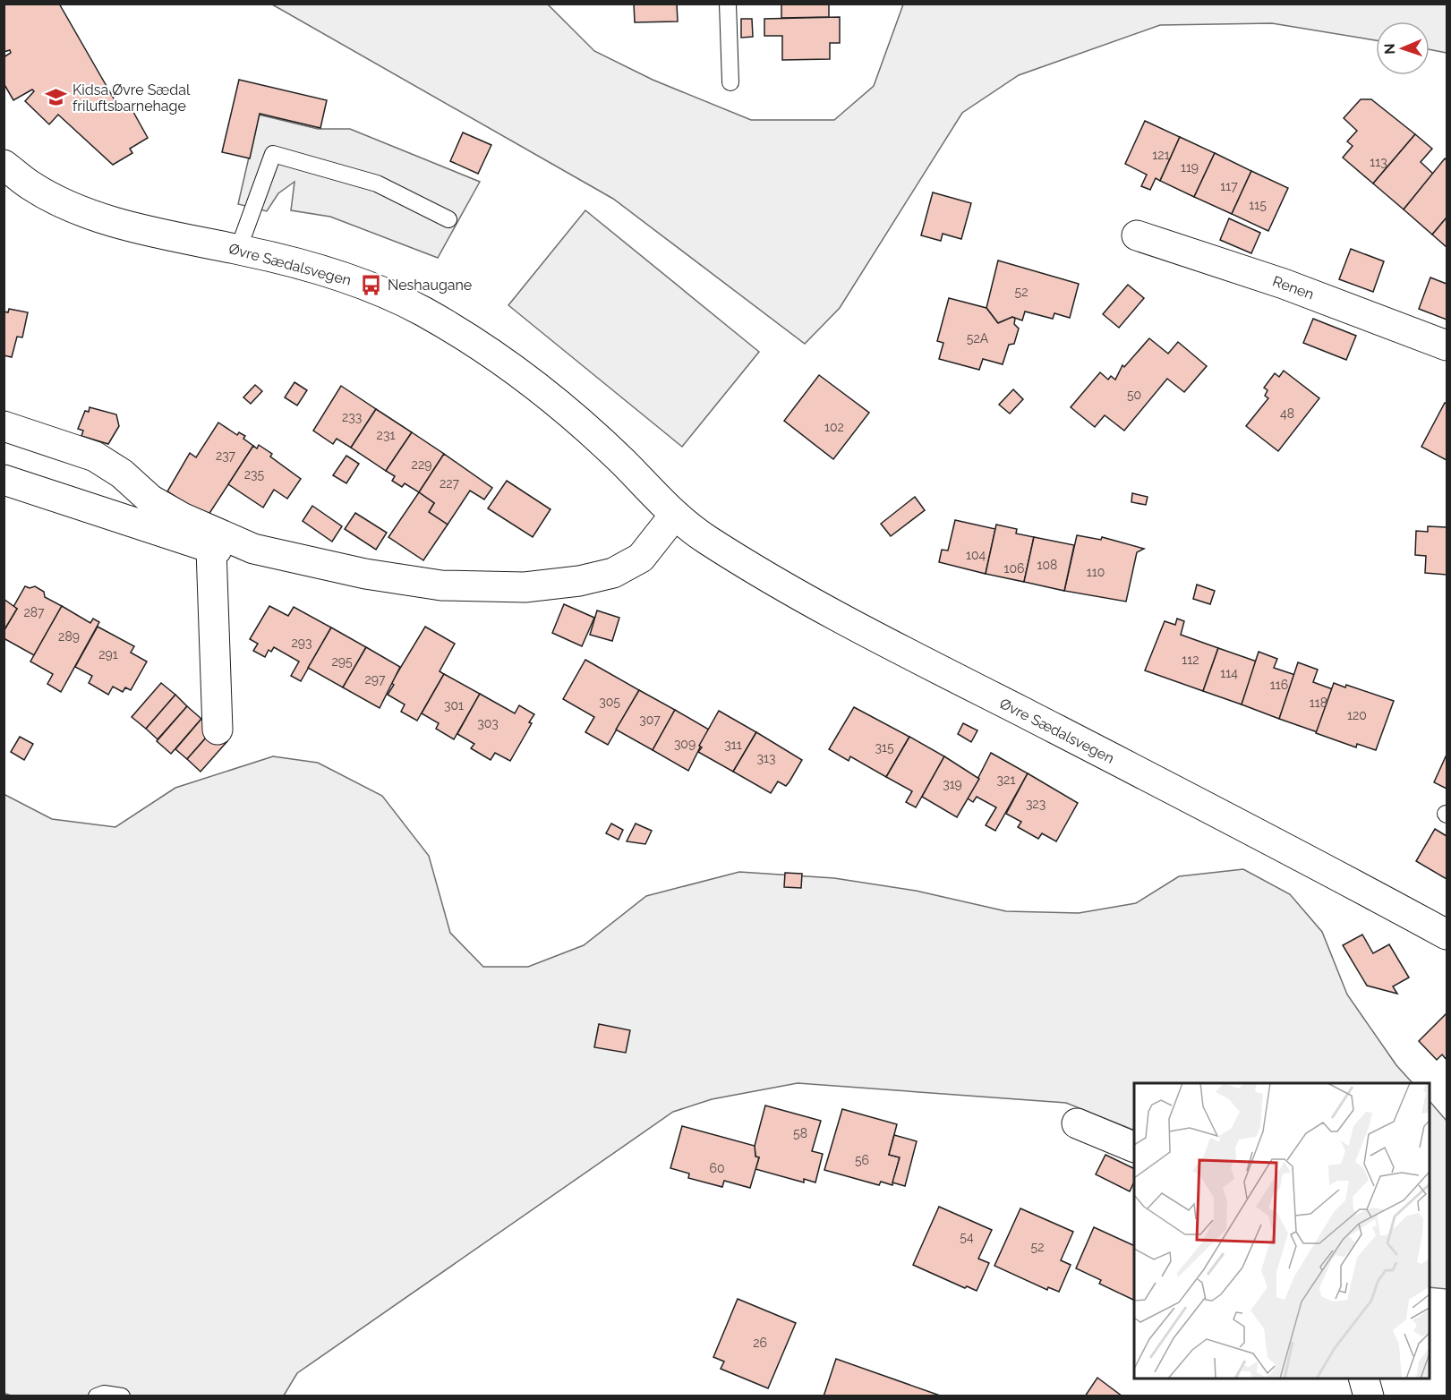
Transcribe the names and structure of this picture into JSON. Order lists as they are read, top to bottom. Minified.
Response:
{"streets":{"street":["Øvre Sædalsvegen","Renen"]},"places":{"school or university":["Kidsa Øvre Sædal friluftsbarnehage"],"bus stop":["Neshaugane"]},"house_numbers":["121","113","119","117","115","52","52A","50","48","233","102","231","237","229","235","227","104","108","106","110","287","289","293","291","112","295","114","297","116","305","118","301","120","307","303","309","311","315","313","321","319","323","58","56","60","54","52","26"],"north":"left"}
